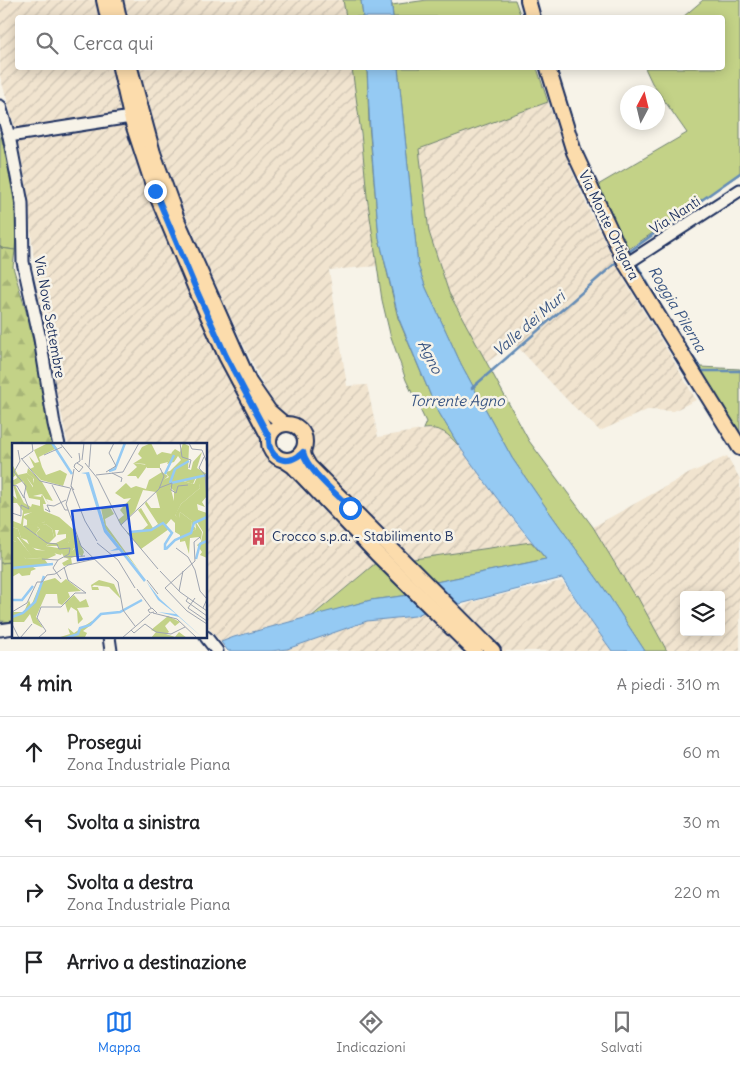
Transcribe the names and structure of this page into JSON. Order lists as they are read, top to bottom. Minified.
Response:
{"streets":{"main road":["Via Monte Ortigara"],"street":["Via Nanti","Via Nove Settembre"]},"crossings":[["Via Nanti","Via Monte Ortigara"]],"water":["Roggia Pilerna","Valle dei Muri","Agno","Torrente Agno"],"places":{"building":["Crocco s.p.a. - Stabilimento B"]},"north":"top","page":{"search":"Cerca qui","heading":["4 min","A piedi · 310 m"],"list":[["Prosegui","Zona Industriale Piana","60 m"],["Svolta a sinistra","30 m"],["Svolta a destra","Zona Industriale Piana","220 m"],"Arrivo a destinazione"],"nav":["Mappa","Indicazioni","Salvati"]}}
